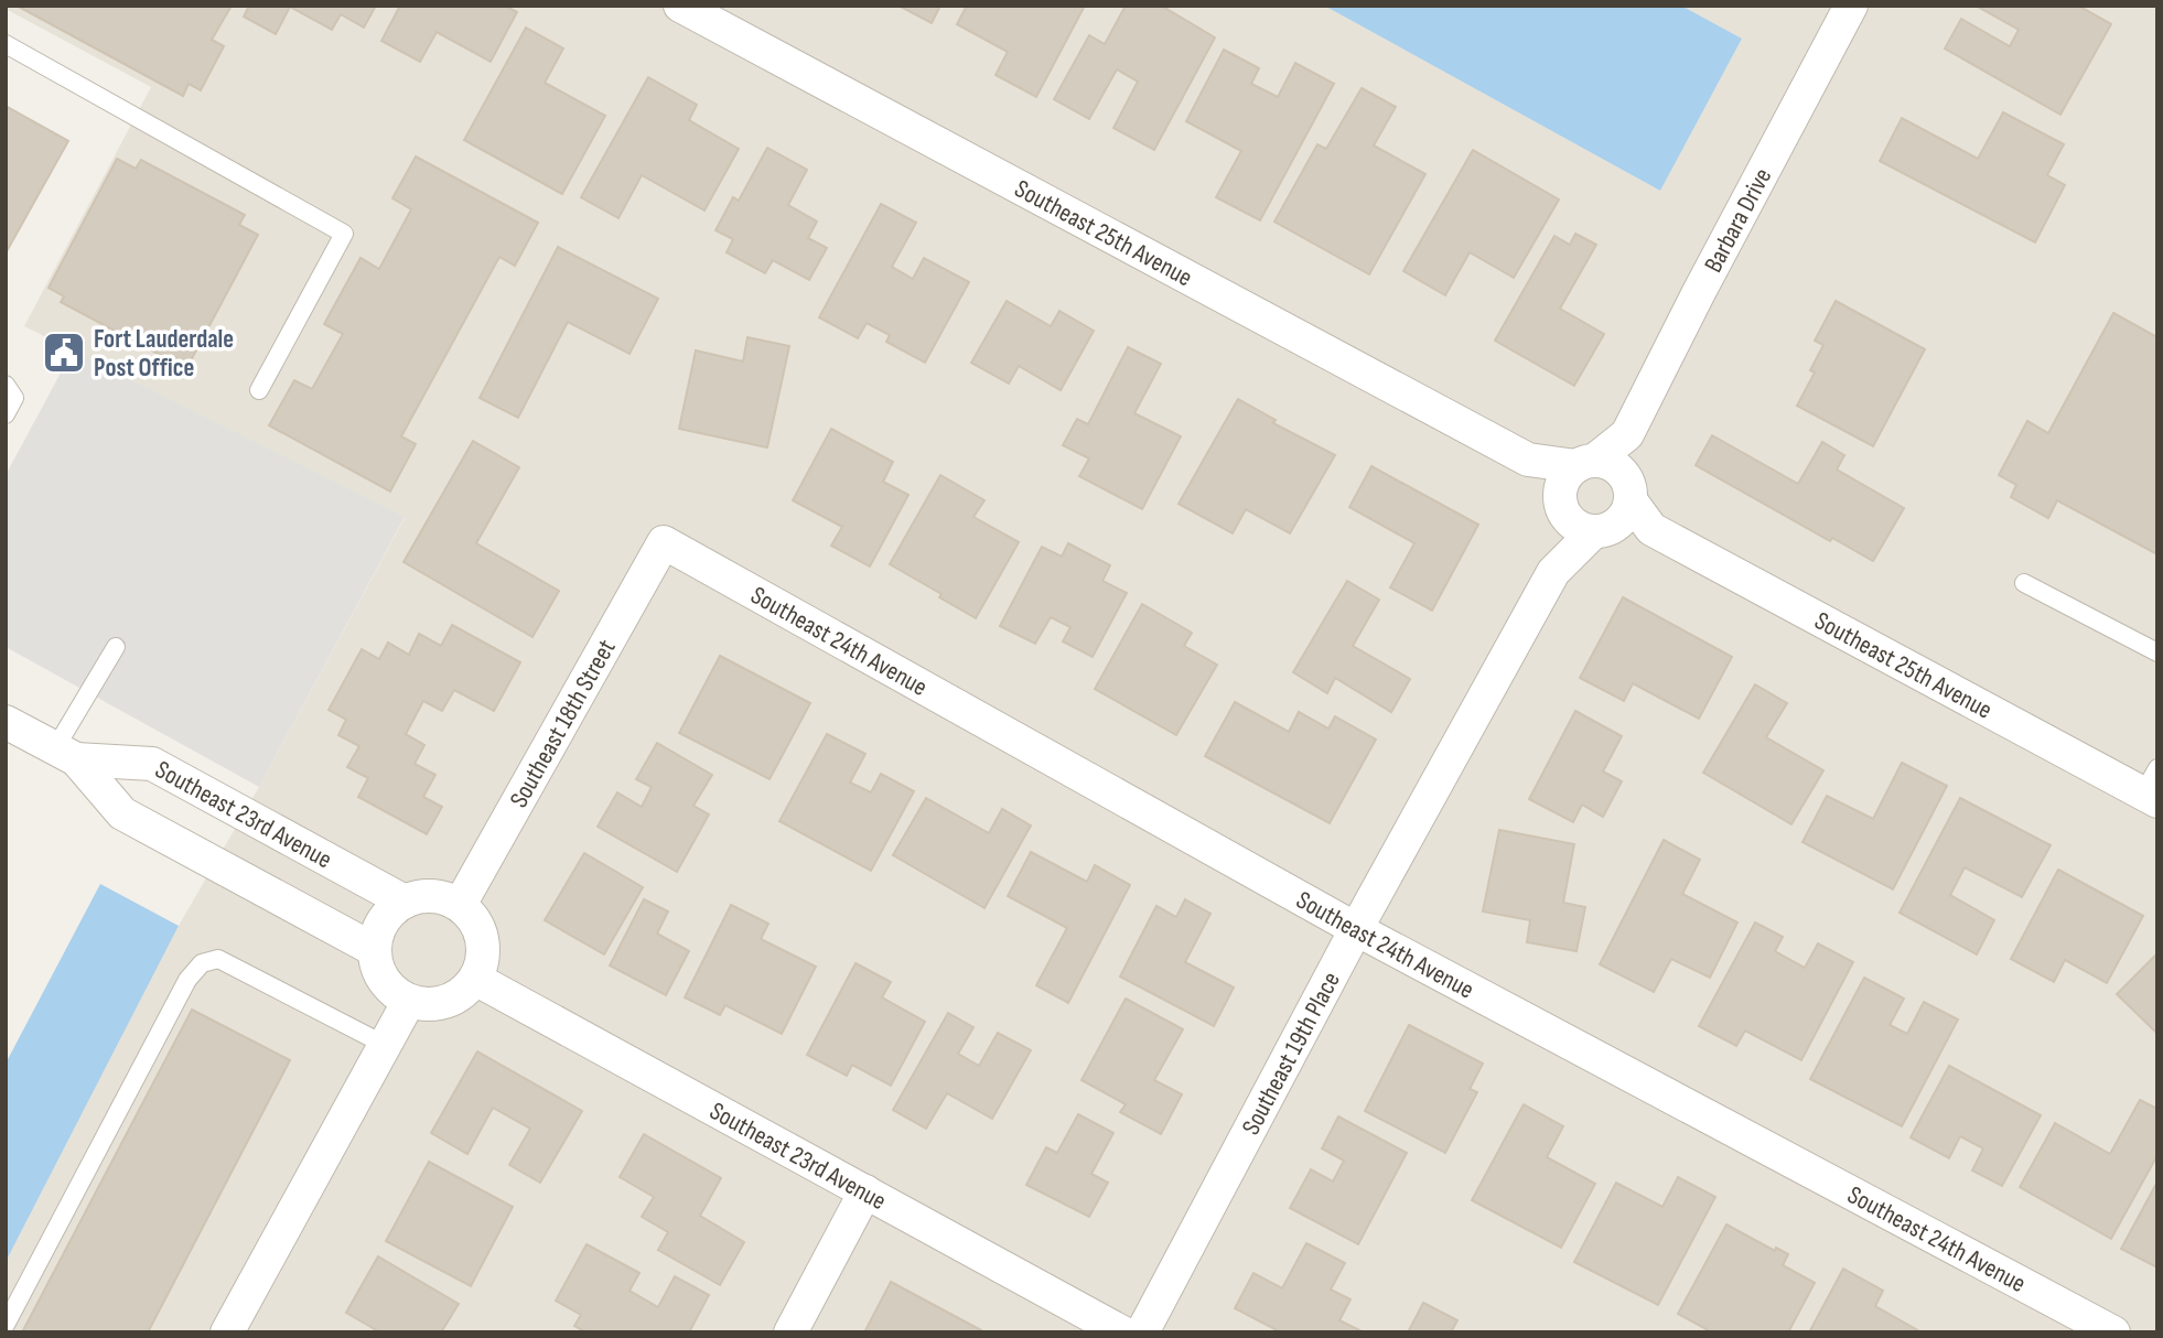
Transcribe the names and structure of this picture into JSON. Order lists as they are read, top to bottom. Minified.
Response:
{"streets":{"street":["Barbara Drive","Southeast 25th Avenue","Southeast 24th Avenue","Southeast 18th Street","Southeast 23rd Avenue","Southeast 19th Place"]},"crossings":[["Barbara Drive","Southeast 25th Avenue"],["Barbara Drive","Southeast 19th Place"],["Southeast 25th Avenue","Southeast 19th Place"],["Southeast 24th Avenue","Southeast 18th Street"],["Southeast 24th Avenue","Southeast 19th Place"],["Southeast 18th Street","Southeast 23rd Avenue"]],"places":{"public building":["Fort Lauderdale Post Office"]}}
